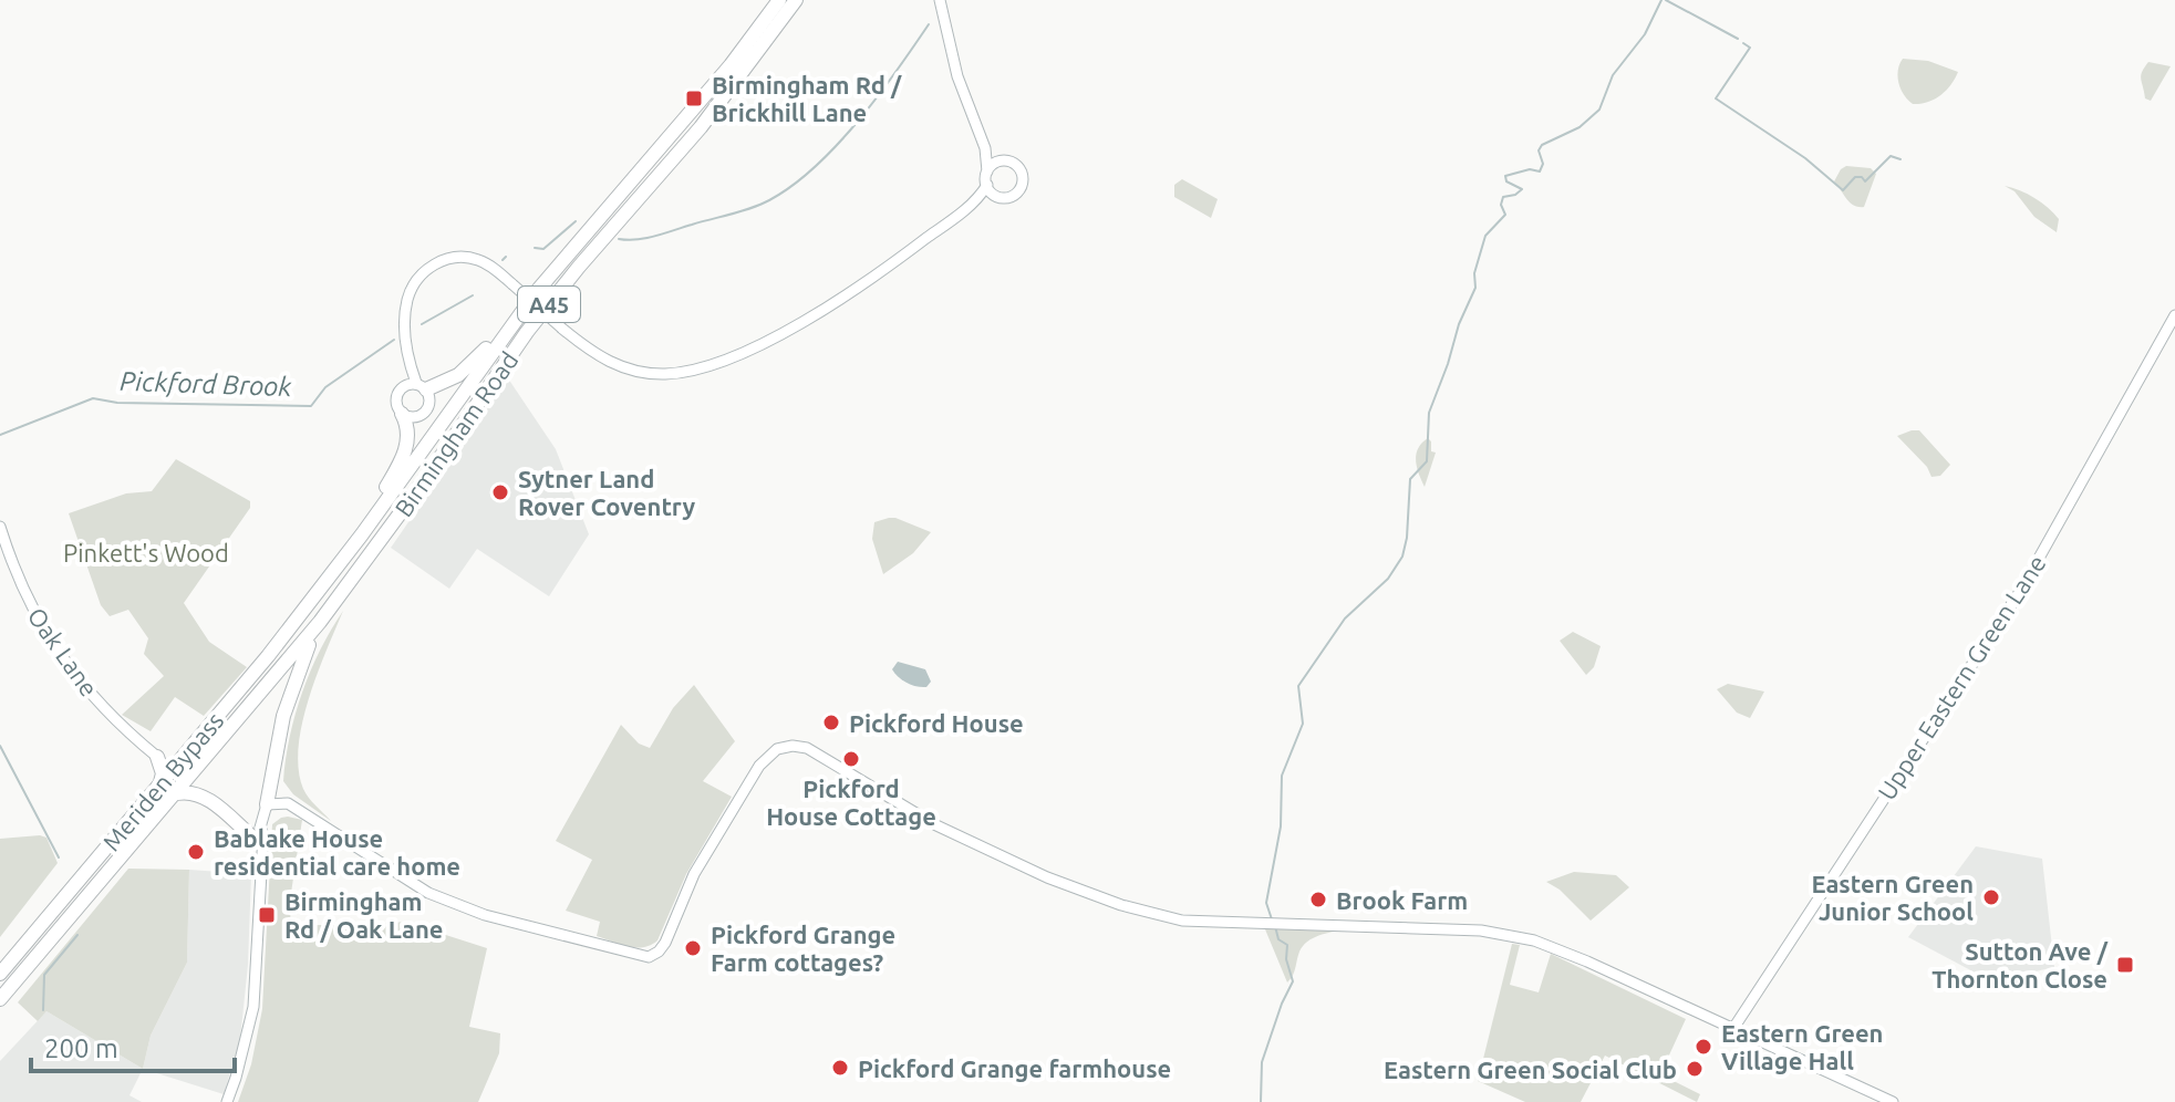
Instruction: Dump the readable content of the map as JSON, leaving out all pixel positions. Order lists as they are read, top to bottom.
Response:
{
  "streets": {
    "highway": ["A45", "Birmingham Road", "Meriden Bypass"],
    "street": ["Oak Lane", "Upper Eastern Green Lane"]
  },
  "crossings": [
    ["A45", "Birmingham Road"],
    ["A45", "Meriden Bypass"],
    ["Birmingham Road", "Meriden Bypass"]
  ],
  "water": ["Pickford Brook"],
  "parks": ["Pinkett's Wood"],
  "places": {
    "transit": ["Birmingham Rd / Brickhill Lane", "Birmingham Rd / Oak Lane", "Sutton Ave / Thornton Close"],
    "other": [
      "Sytner Land Rover Coventry",
      "Pickford House",
      "Pickford House Cottage",
      "Bablake House residential care home",
      "Eastern Green Junior School",
      "Brook Farm",
      "Pickford Grange Farm cottages?",
      "Eastern Green Village Hall",
      "Pickford Grange farmhouse",
      "Eastern Green Social Club"
    ]
  },
  "scale_bar": "200 m"
}
